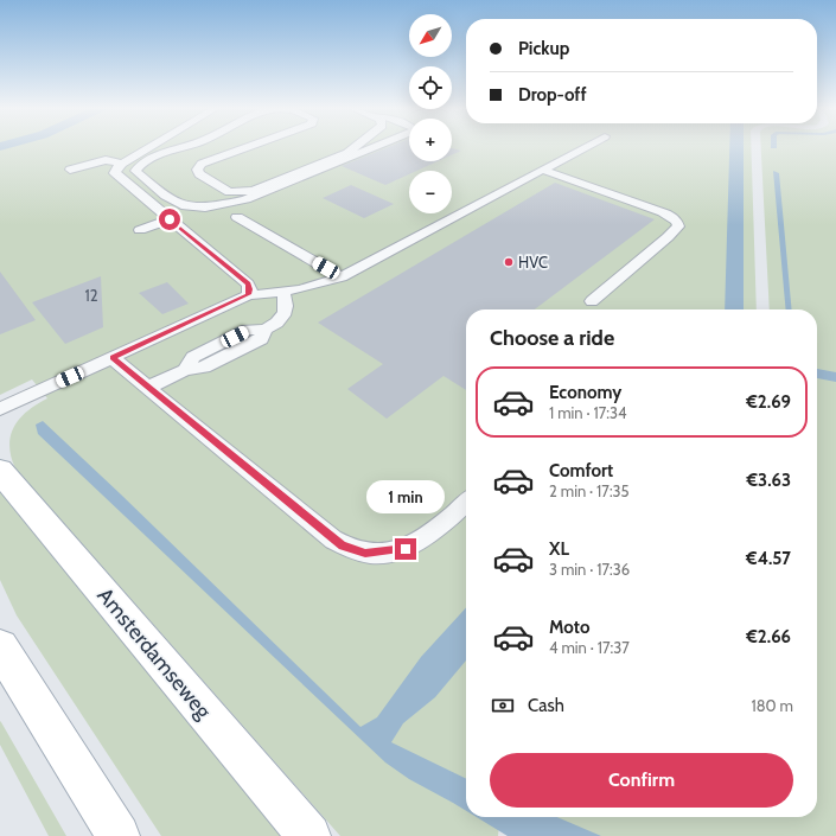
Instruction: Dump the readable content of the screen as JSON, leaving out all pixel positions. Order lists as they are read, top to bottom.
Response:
{
  "streets": {
    "main road": ["Amsterdamseweg"]
  },
  "places": ["HVC"],
  "house_numbers": ["12"],
  "north": "bottom left",
  "page": {
    "map_buttons": ["+", "−"],
    "banner": ["Pickup", "Drop-off"],
    "heading": "Choose a ride",
    "list": [
      {
        "name": "Economy",
        "note": "1 min · 17:34",
        "value": "€2.69"
      },
      {
        "name": "Comfort",
        "note": "2 min · 17:35",
        "value": "€3.63"
      },
      {
        "name": "XL",
        "note": "3 min · 17:36",
        "value": "€4.57"
      },
      {
        "name": "Moto",
        "note": "4 min · 17:37",
        "value": "€2.66"
      }
    ],
    "bubble": "1 min",
    "pay": ["Cash", "180 m"],
    "buttons": "Confirm"
  }
}
